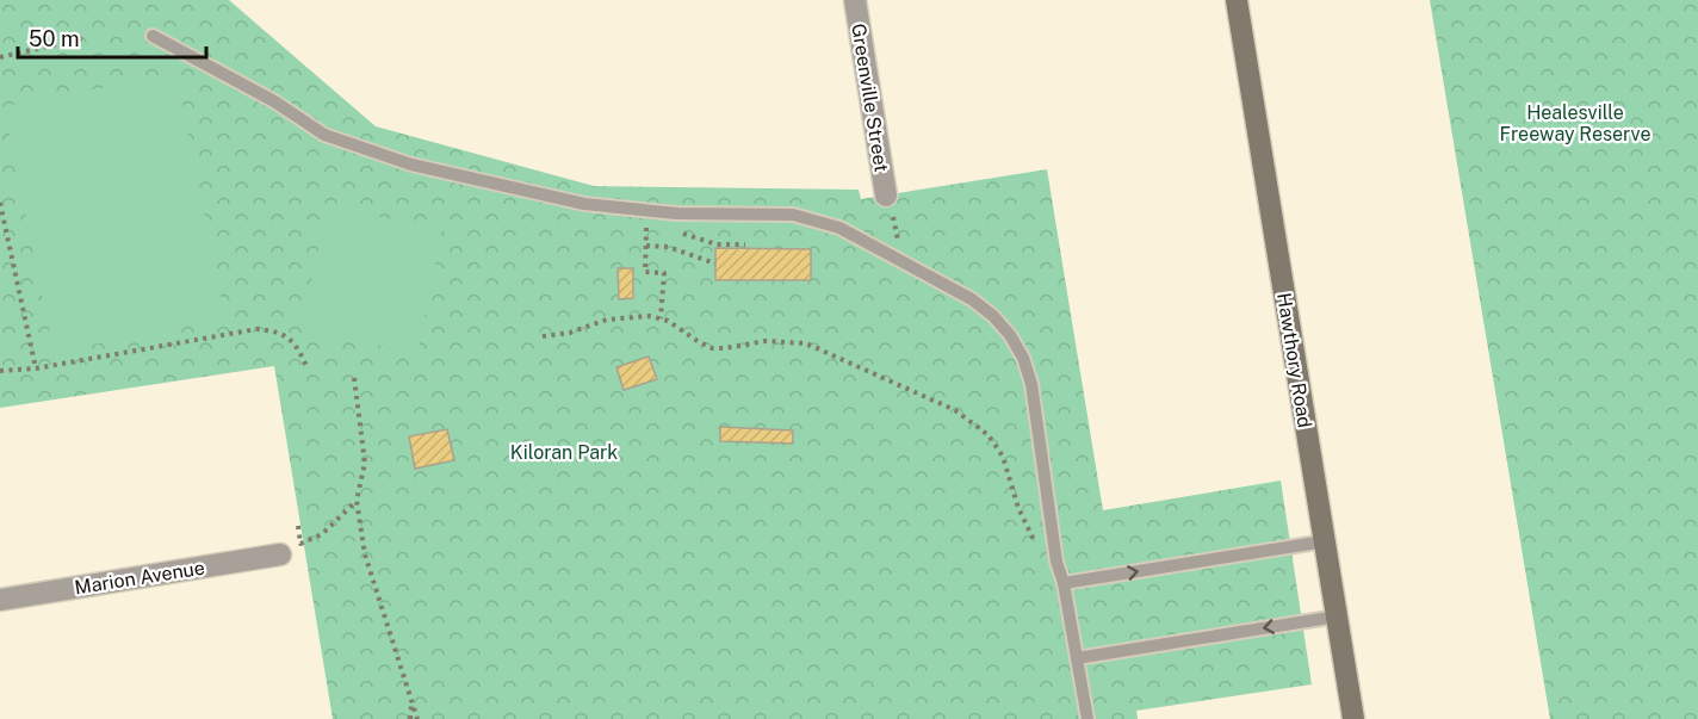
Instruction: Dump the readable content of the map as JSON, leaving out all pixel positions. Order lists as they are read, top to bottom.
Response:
{
  "streets": {
    "main road": ["Hawthory Road"],
    "street": ["Greenville Street", "Marion Avenue"]
  },
  "parks": ["Healesville Freeway Reserve", "Kiloran Park"],
  "scale_bar": "50 m"
}
